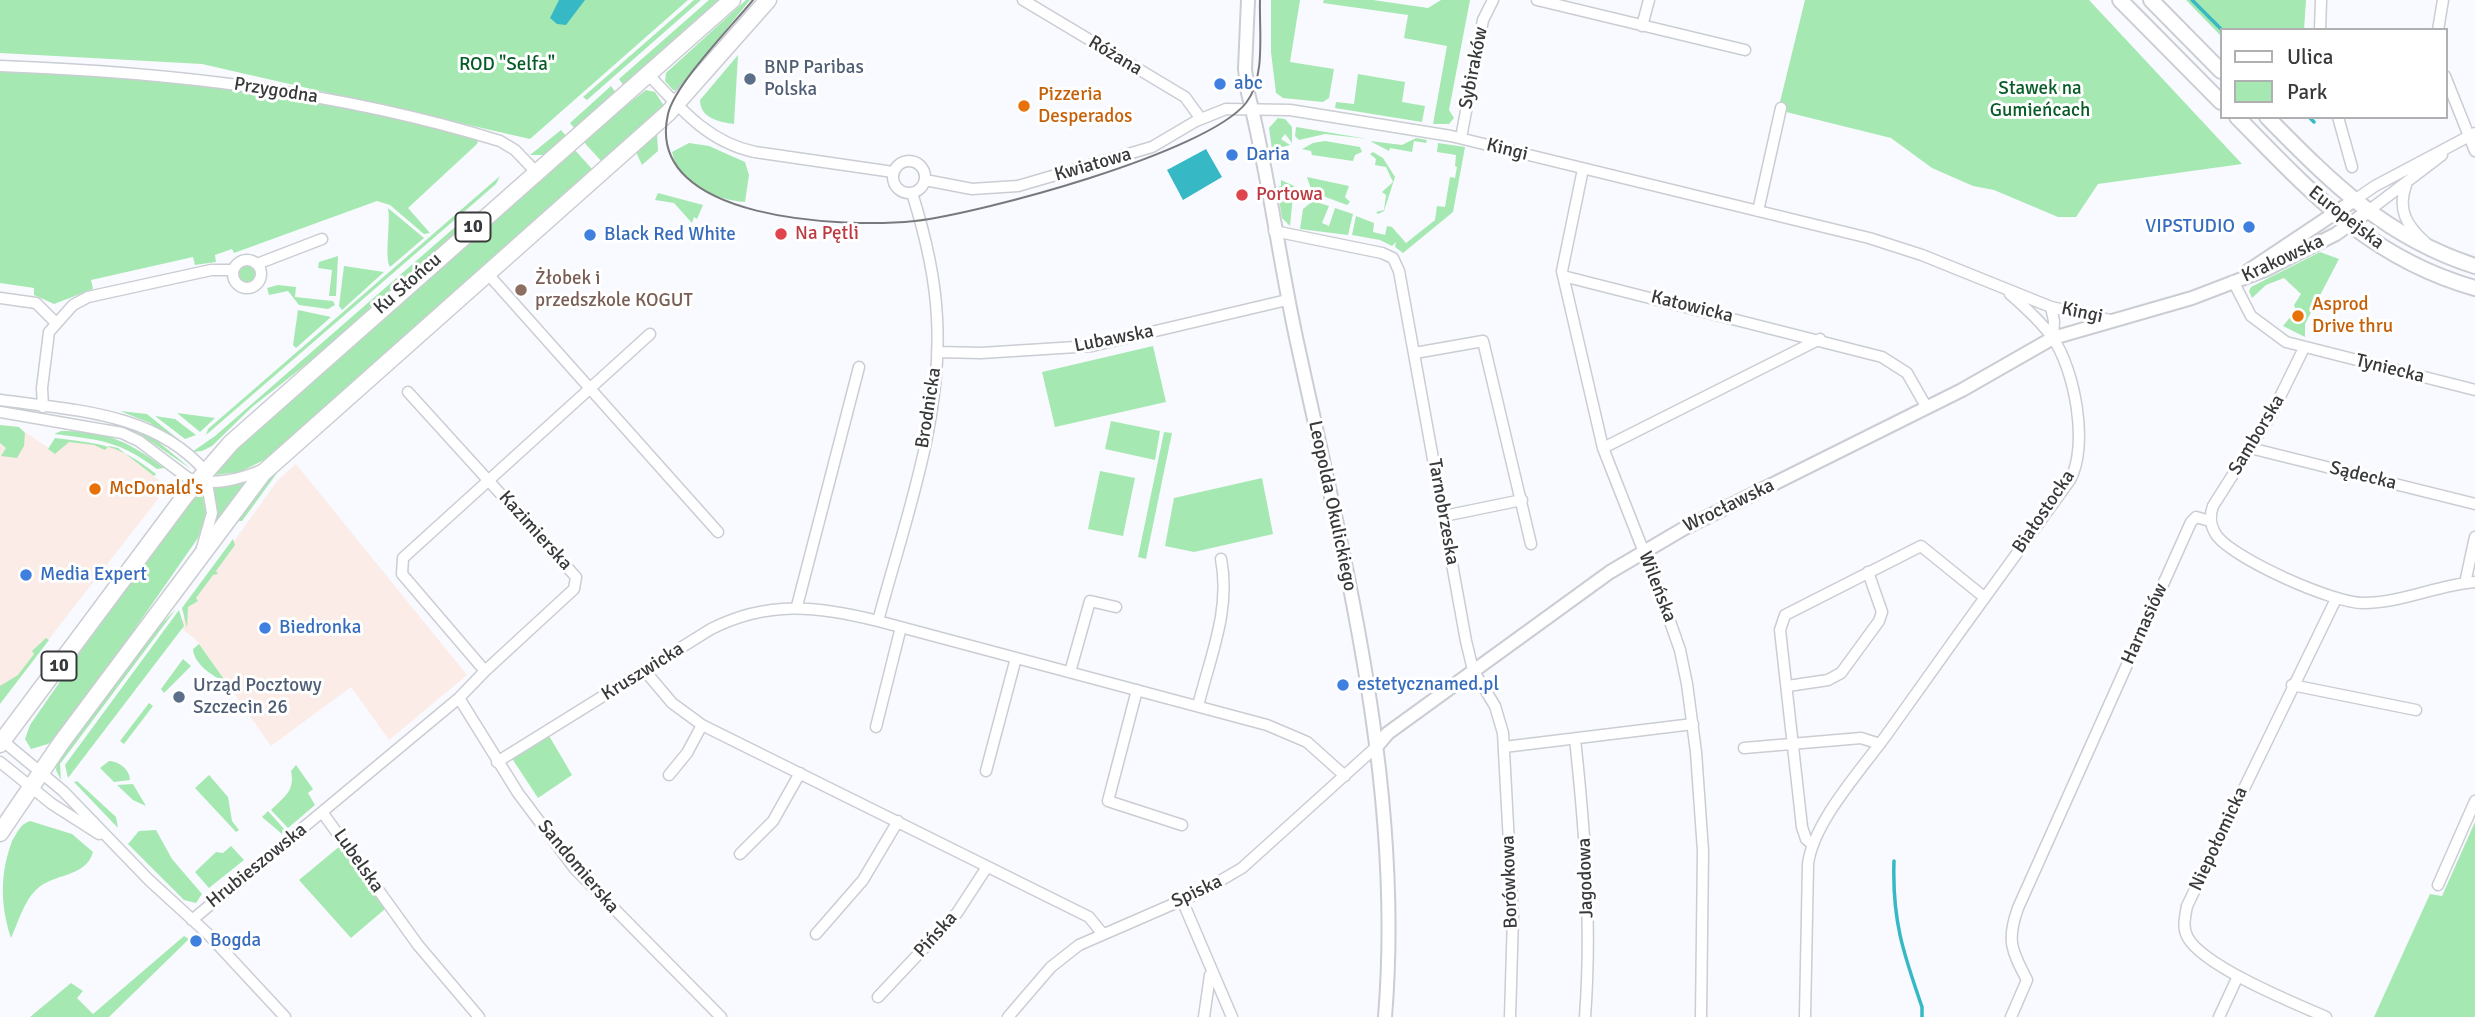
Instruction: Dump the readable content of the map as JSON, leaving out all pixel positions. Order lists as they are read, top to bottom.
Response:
{
  "streets": {
    "main road": ["Europejska", "10", "Ku Słońcu"],
    "street": [
      "Różana",
      "Sybiraków",
      "Przygodna",
      "Kingi",
      "Kwiatowa",
      "Krakowska",
      "Katowicka",
      "Lubawska",
      "Tyniecka",
      "Brodnicka",
      "Samborska",
      "Sądecka",
      "Leopolda Okulickiego",
      "Wrocławska",
      "Tarnobrzeska",
      "Białostocka",
      "Kazimierska",
      "Wileńska",
      "Harnasiów",
      "Kruszwicka",
      "Niepołomicka",
      "Lubelska",
      "Hrubieszowska",
      "Sandomierska",
      "Jagodowa",
      "Borówkowa",
      "Spiska",
      "Pińska"
    ]
  },
  "crossings": [
    ["Różana", "Kwiatowa"],
    ["Sybiraków", "Kingi"],
    ["Przygodna", "Ku Słońcu"],
    ["Kingi", "Kwiatowa"],
    ["Kingi", "Krakowska"],
    ["Kingi", "Leopolda Okulickiego"],
    ["Kingi", "Wrocławska"],
    ["Kingi", "Białostocka"],
    ["Kingi", "Wileńska"],
    ["Kwiatowa", "Brodnicka"],
    ["Kwiatowa", "Leopolda Okulickiego"],
    ["Europejska", "Krakowska"],
    ["10", "Ku Słońcu"],
    ["10", "Hrubieszowska"],
    ["Krakowska", "Tyniecka"],
    ["Krakowska", "Samborska"],
    ["Krakowska", "Wrocławska"],
    ["Ku Słońcu", "Hrubieszowska"],
    ["Katowicka", "Wrocławska"],
    ["Katowicka", "Wileńska"],
    ["Lubawska", "Brodnicka"],
    ["Lubawska", "Leopolda Okulickiego"],
    ["Tyniecka", "Samborska"],
    ["Brodnicka", "Kruszwicka"],
    ["Samborska", "Sądecka"],
    ["Samborska", "Harnasiów"],
    ["Leopolda Okulickiego", "Wrocławska"],
    ["Leopolda Okulickiego", "Tarnobrzeska"],
    ["Leopolda Okulickiego", "Spiska"],
    ["Wrocławska", "Tarnobrzeska"],
    ["Wrocławska", "Białostocka"],
    ["Wrocławska", "Wileńska"],
    ["Wrocławska", "Borówkowa"],
    ["Wrocławska", "Spiska"],
    ["Tarnobrzeska", "Borówkowa"],
    ["Kazimierska", "Lubelska"],
    ["Kazimierska", "Sandomierska"],
    ["Kruszwicka", "Sandomierska"],
    ["Kruszwicka", "Spiska"],
    ["Lubelska", "Hrubieszowska"],
    ["Lubelska", "Sandomierska"]
  ],
  "parks": ["ROD \"Selfa\"", "Stawek na Gumieńcach"],
  "places": [
    "BNP Paribas Polska",
    "abc",
    "Pizzeria Desperados",
    "Daria",
    "Portowa",
    "VIPSTUDIO",
    "Na Pętli",
    "Black Red White",
    "Żłobek i przedszkole KOGUT",
    "Asprod Drive thru",
    "McDonald's",
    "Media Expert",
    "Biedronka",
    "estetycznamed.pl",
    "Urząd Pocztowy Szczecin 26",
    "Bogda"
  ],
  "legend": ["Ulica", "Park"]
}
